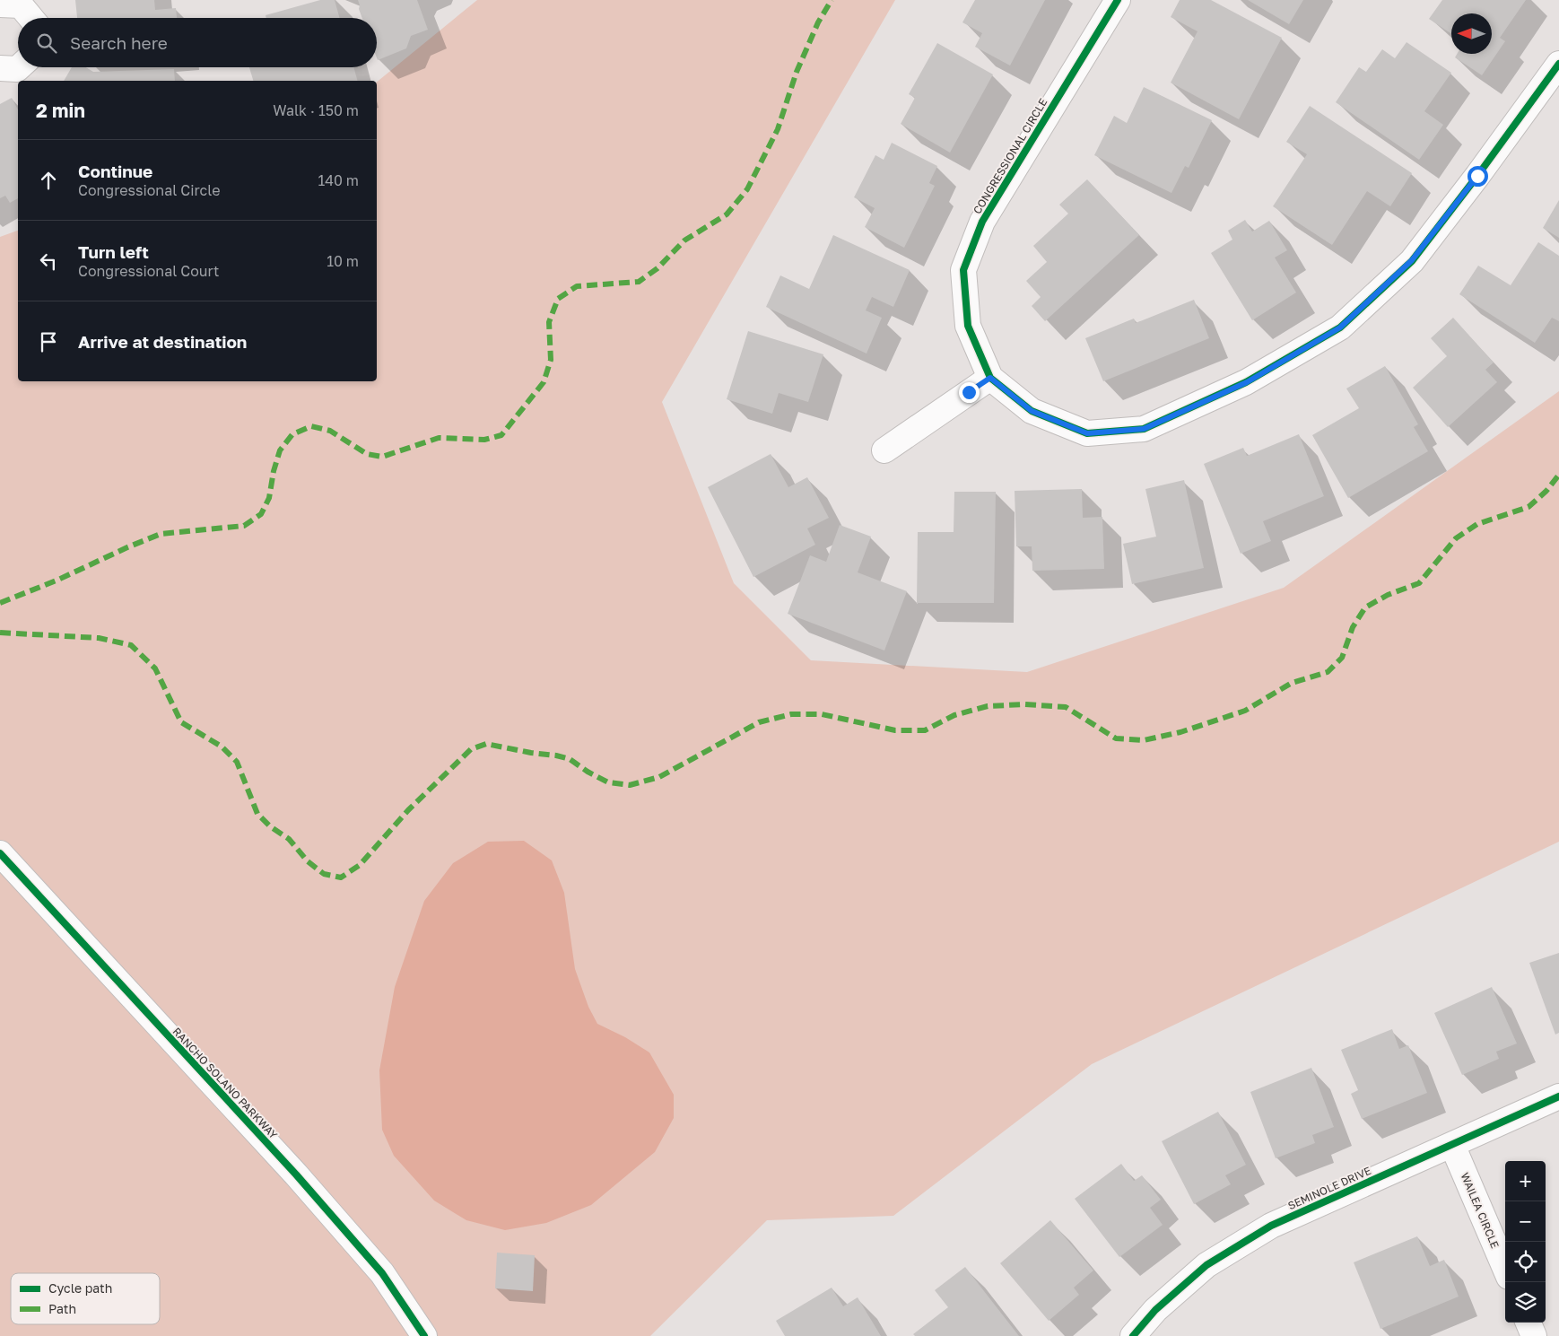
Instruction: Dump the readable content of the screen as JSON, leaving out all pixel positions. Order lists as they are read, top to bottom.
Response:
{
  "streets": {
    "street": [
      "CONGRESSIONAL CIRCLE",
      "RANCHO SOLANO PARKWAY",
      "SEMINOLE DRIVE",
      "WAILEA CIRCLE"
    ]
  },
  "crossings": [
    ["SEMINOLE DRIVE", "WAILEA CIRCLE"]
  ],
  "legend": ["Cycle path", "Path"],
  "north": "left",
  "page": {
    "search": "Search here",
    "heading": ["2 min", "Walk · 150 m"],
    "list": [
      ["Continue", "Congressional Circle", "140 m"],
      ["Turn left", "Congressional Court", "10 m"],
      "Arrive at destination"
    ],
    "map_buttons": ["+", "−"]
  }
}
